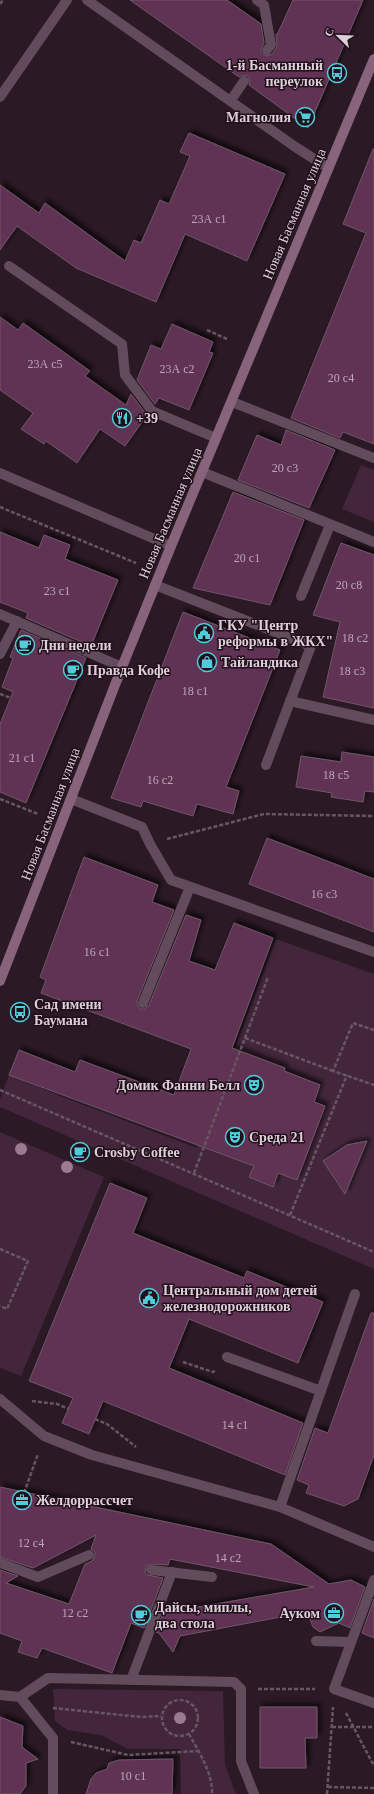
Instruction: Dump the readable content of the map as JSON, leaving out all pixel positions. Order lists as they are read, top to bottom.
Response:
{
  "streets": {
    "main road": ["Новая Басманная улица"]
  },
  "places": {
    "bus stop": ["1-й Басманный переулок", "Сад имени Баумана"],
    "supermarket": ["Магнолия"],
    "restaurant": ["+39"],
    "public building": ["ГКУ \"Центр реформы в ЖКХ\"", "Центральный дом детей железнодорожников"],
    "cafe": [
      "Дни недели",
      "Правда Кофе",
      "Crosby Coffee",
      "Дайсы, миплы, два стола"
    ],
    "shop": ["Тайландика"],
    "theatre": ["Домик Фанни Белл", "Среда 21"],
    "office": ["Желдоррассчет", "Ауком"]
  },
  "house_numbers": [
    "23А с1",
    "23А с5",
    "23А с2",
    "20 с4",
    "20 с3",
    "20 с1",
    "20 с8",
    "23 с1",
    "18 с2",
    "18 с3",
    "18 с1",
    "21 с1",
    "18 с5",
    "16 с2",
    "16 с3",
    "16 с1",
    "14 с1",
    "12 с4",
    "14 с2",
    "12 с2",
    "10 с1"
  ],
  "north": "top left"
}
